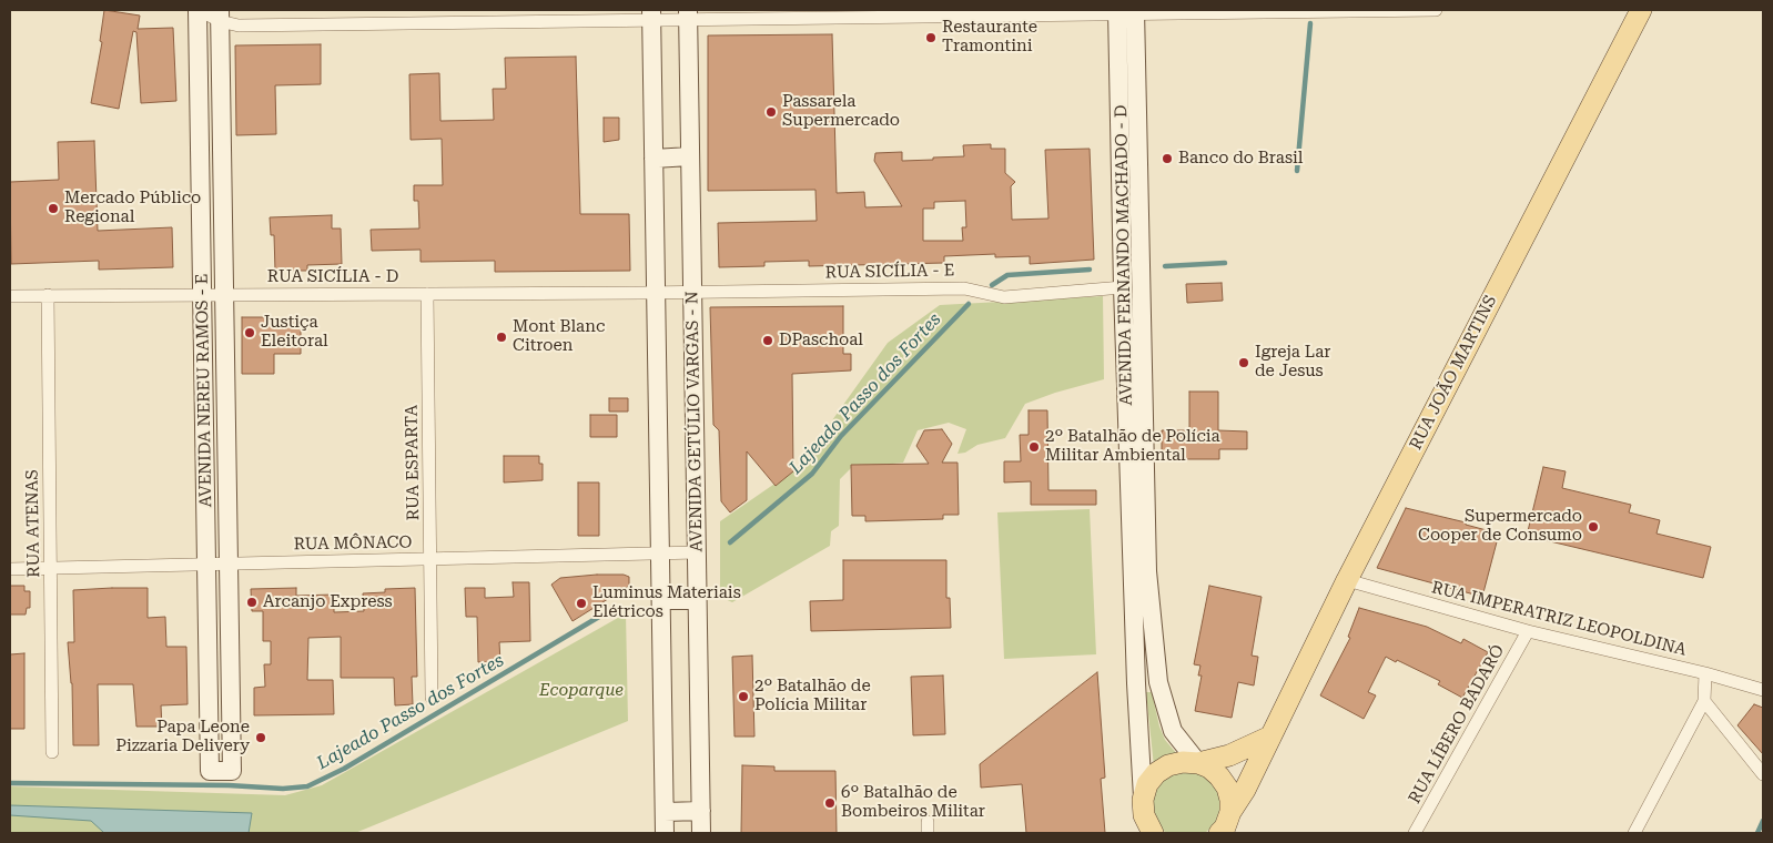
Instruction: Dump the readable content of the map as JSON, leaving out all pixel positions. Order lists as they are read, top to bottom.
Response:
{
  "streets": {
    "main road": ["RUA JOÃO MARTINS"],
    "street": [
      "AVENIDA FERNANDO MACHADO - D",
      "RUA SICÍLIA - E",
      "RUA SICÍLIA - D",
      "AVENIDA NEREU RAMOS - E",
      "AVENIDA GETÚLIO VARGAS - N",
      "RUA ESPARTA",
      "RUA ATENAS",
      "RUA MÔNACO",
      "RUA IMPERATRIZ LEOPOLDINA",
      "RUA LÍBERO BADARÓ"
    ]
  },
  "crossings": [
    ["AVENIDA FERNANDO MACHADO - D", "RUA SICÍLIA - E"],
    ["RUA SICÍLIA - E", "RUA SICÍLIA - D"],
    ["RUA SICÍLIA - E", "AVENIDA GETÚLIO VARGAS - N"],
    ["RUA SICÍLIA - D", "AVENIDA NEREU RAMOS - E"],
    ["RUA SICÍLIA - D", "RUA ESPARTA"],
    ["RUA SICÍLIA - D", "RUA ATENAS"],
    ["RUA JOÃO MARTINS", "RUA IMPERATRIZ LEOPOLDINA"],
    ["AVENIDA NEREU RAMOS - E", "RUA MÔNACO"],
    ["AVENIDA GETÚLIO VARGAS - N", "RUA MÔNACO"],
    ["RUA ESPARTA", "RUA MÔNACO"],
    ["RUA ATENAS", "RUA MÔNACO"],
    ["RUA IMPERATRIZ LEOPOLDINA", "RUA LÍBERO BADARÓ"]
  ],
  "water": ["Lajeado Passo dos Fortes"],
  "parks": ["Ecoparque"],
  "places": [
    "Restaurante Tramontini",
    "Passarela Supermercado",
    "Banco do Brasil",
    "Mercado Público Regional",
    "Justiça Eleitoral",
    "Mont Blanc Citroen",
    "DPaschoal",
    "Igreja Lar de Jesus",
    "2º Batalhão de Polícia Militar Ambiental",
    "Supermercado Cooper de Consumo",
    "Arcanjo Express",
    "Luminus Materiais Elétricos",
    "2º Batalhão de Polícia Militar",
    "Papa Leone Pizzaria Delivery",
    "6º Batalhão de Bombeiros Militar"
  ]
}
